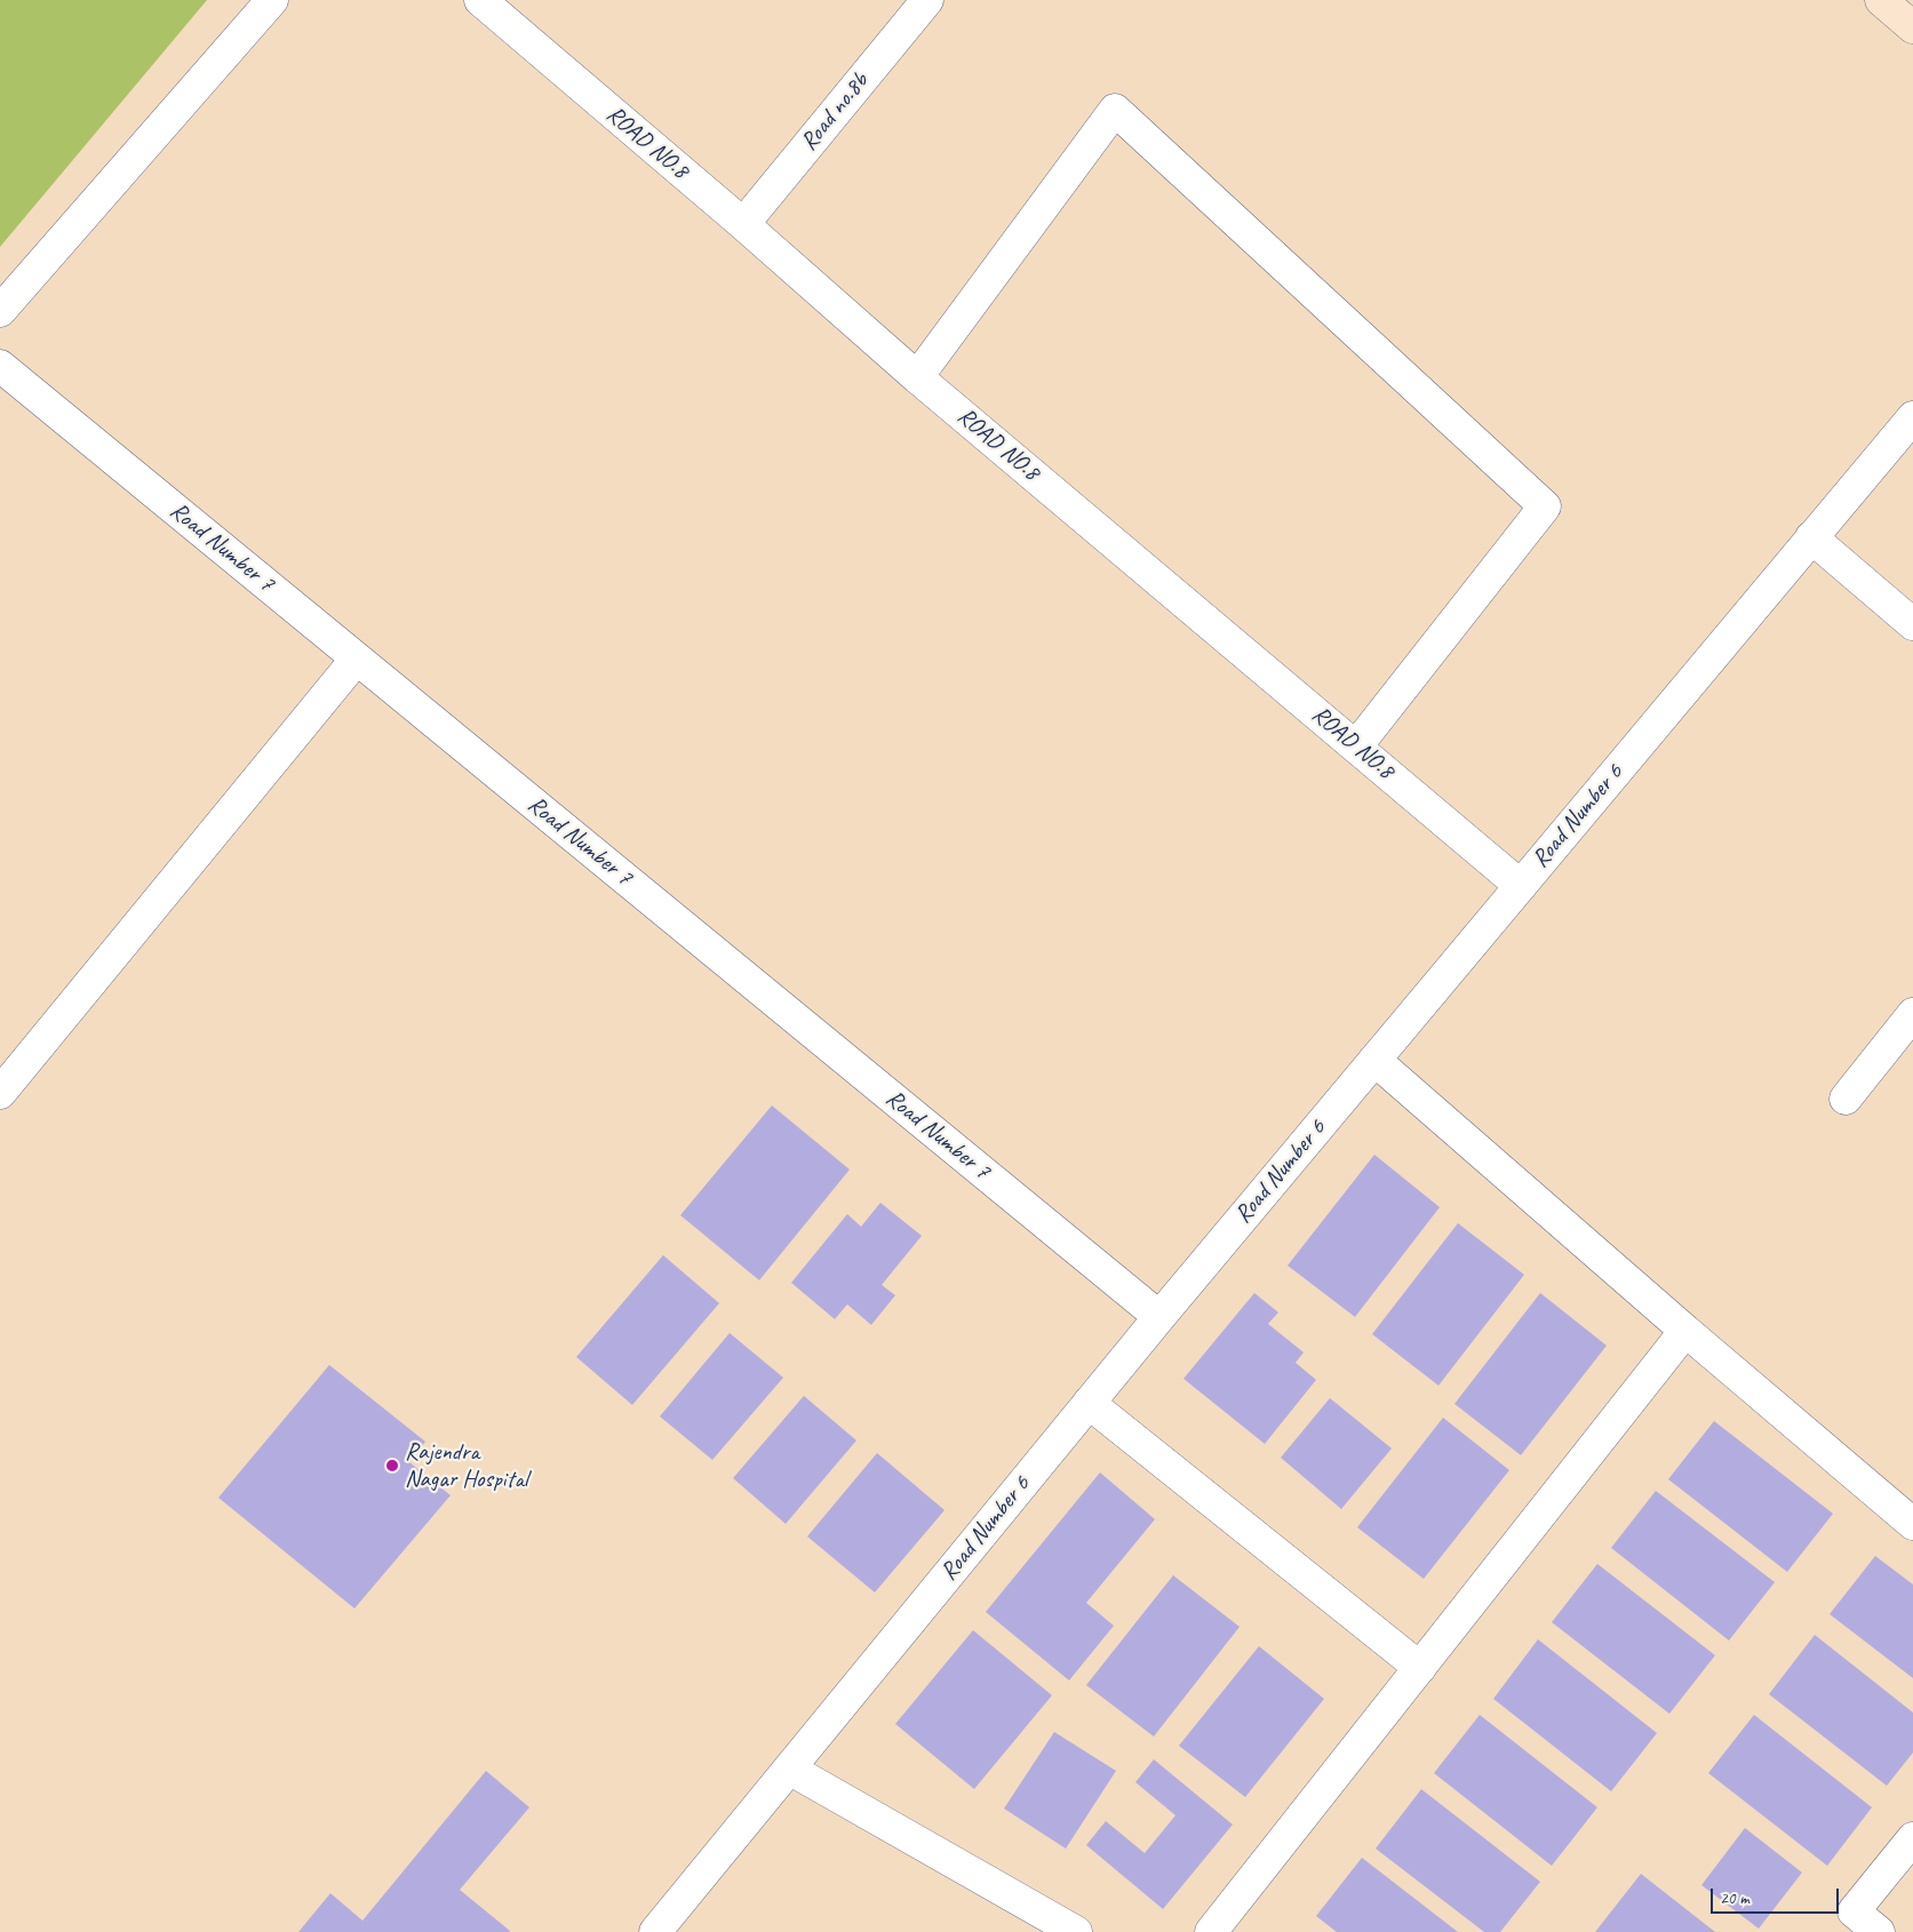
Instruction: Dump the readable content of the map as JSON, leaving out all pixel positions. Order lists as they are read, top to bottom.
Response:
{
  "streets": {
    "street": [
      "Road no.8b",
      "ROAD NO.8",
      "Road Number 7",
      "Road Number 6"
    ]
  },
  "crossings": [
    ["Road no.8b", "ROAD NO.8"],
    ["ROAD NO.8", "Road Number 6"],
    ["Road Number 7", "Road Number 6"]
  ],
  "places": ["Rajendra Nagar Hospital"],
  "scale_bar": "20 m"
}
